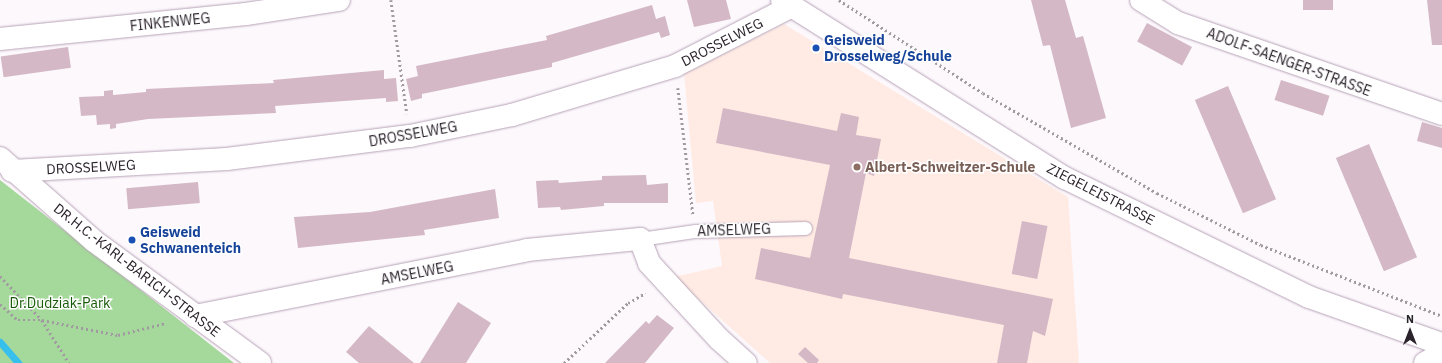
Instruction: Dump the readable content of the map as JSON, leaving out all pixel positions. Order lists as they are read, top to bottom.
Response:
{
  "streets": {
    "street": [
      "FINKENWEG",
      "DROSSELWEG",
      "ADOLF-SAENGER-STRASSE",
      "ZIEGELEISTRASSE",
      "AMSELWEG",
      "DR.H.C.-KARL-BARICH-STRASSE"
    ]
  },
  "crossings": [
    ["DROSSELWEG", "ZIEGELEISTRASSE"],
    ["DROSSELWEG", "DR.H.C.-KARL-BARICH-STRASSE"],
    ["AMSELWEG", "DR.H.C.-KARL-BARICH-STRASSE"]
  ],
  "parks": ["Dr.Dudziak-Park"],
  "places": ["Geisweid Drosselweg/Schule", "Albert-Schweitzer-Schule", "Geisweid Schwanenteich"],
  "north": "top"
}
